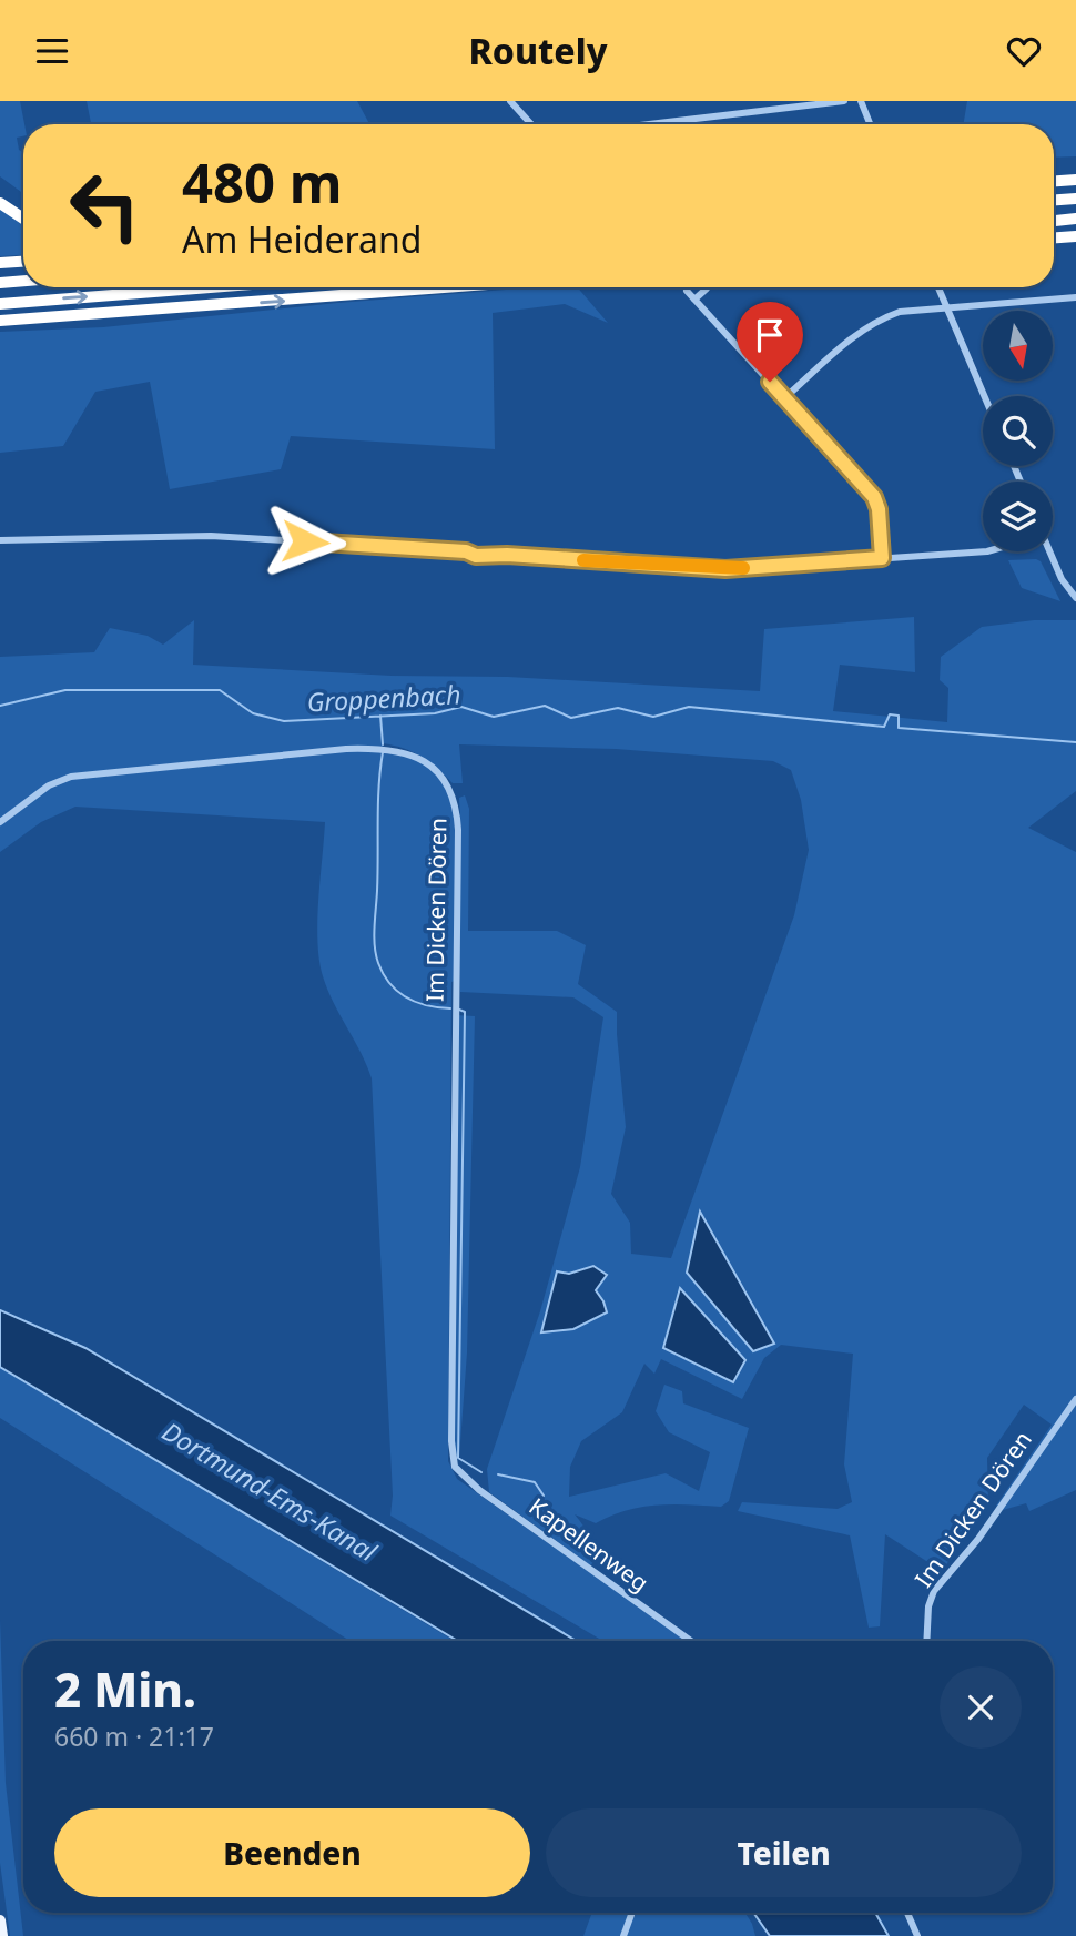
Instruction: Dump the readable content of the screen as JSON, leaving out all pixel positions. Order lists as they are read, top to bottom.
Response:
{
  "streets": {
    "street": ["Im Dicken Dören", "Kapellenweg"]
  },
  "crossings": [
    ["Im Dicken Dören", "Kapellenweg"]
  ],
  "water": ["Groppenbach", "Dortmund-Ems-Kanal"],
  "north": "bottom",
  "page": {
    "header": "Routely",
    "turn": ["480 m", "Am Heiderand"],
    "heading": ["2 Min.", "660 m · 21:17"],
    "buttons": ["Beenden", "Teilen"]
  }
}
